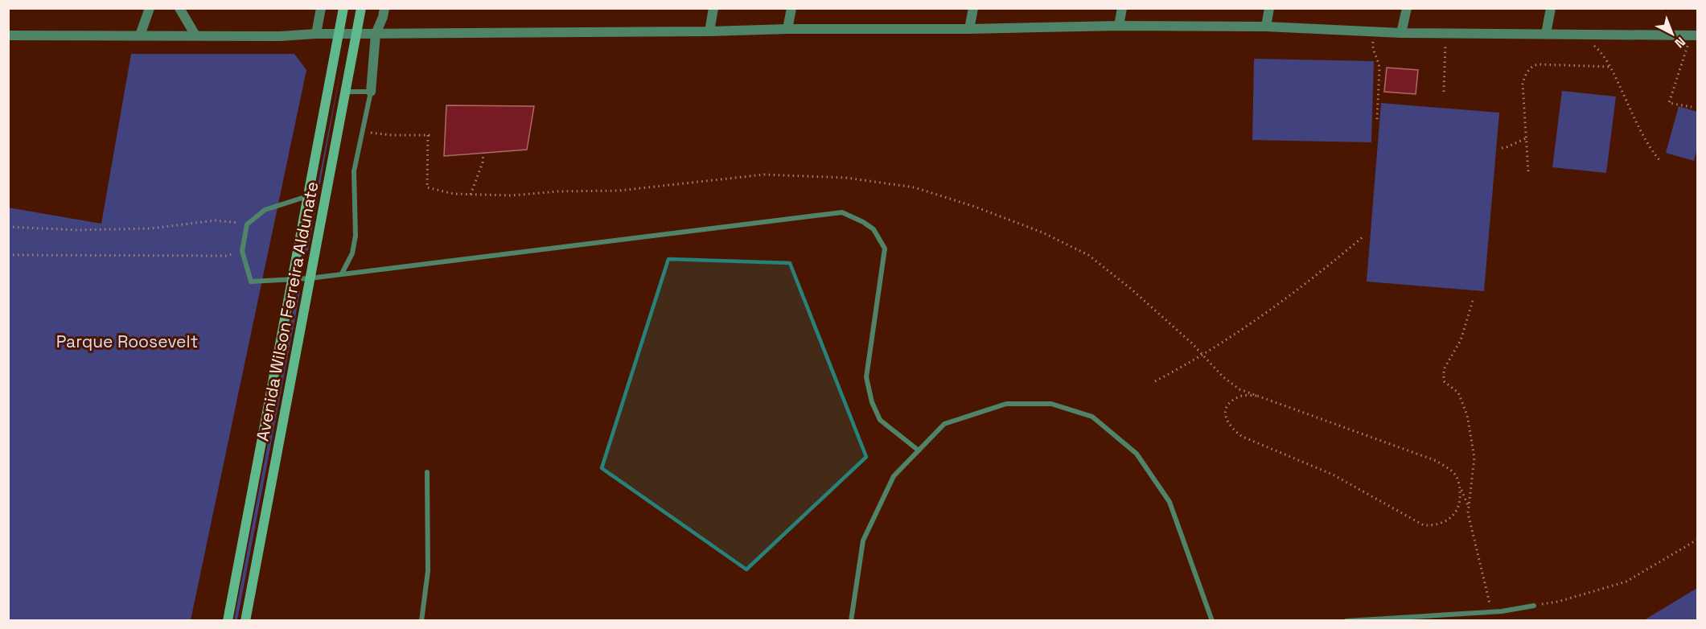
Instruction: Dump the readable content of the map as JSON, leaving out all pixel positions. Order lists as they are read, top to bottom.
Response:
{
  "streets": {
    "main road": ["Avenida Wilson Ferreira Aldunate"]
  },
  "parks": ["Parque Roosevelt"],
  "north": "bottom right"
}
